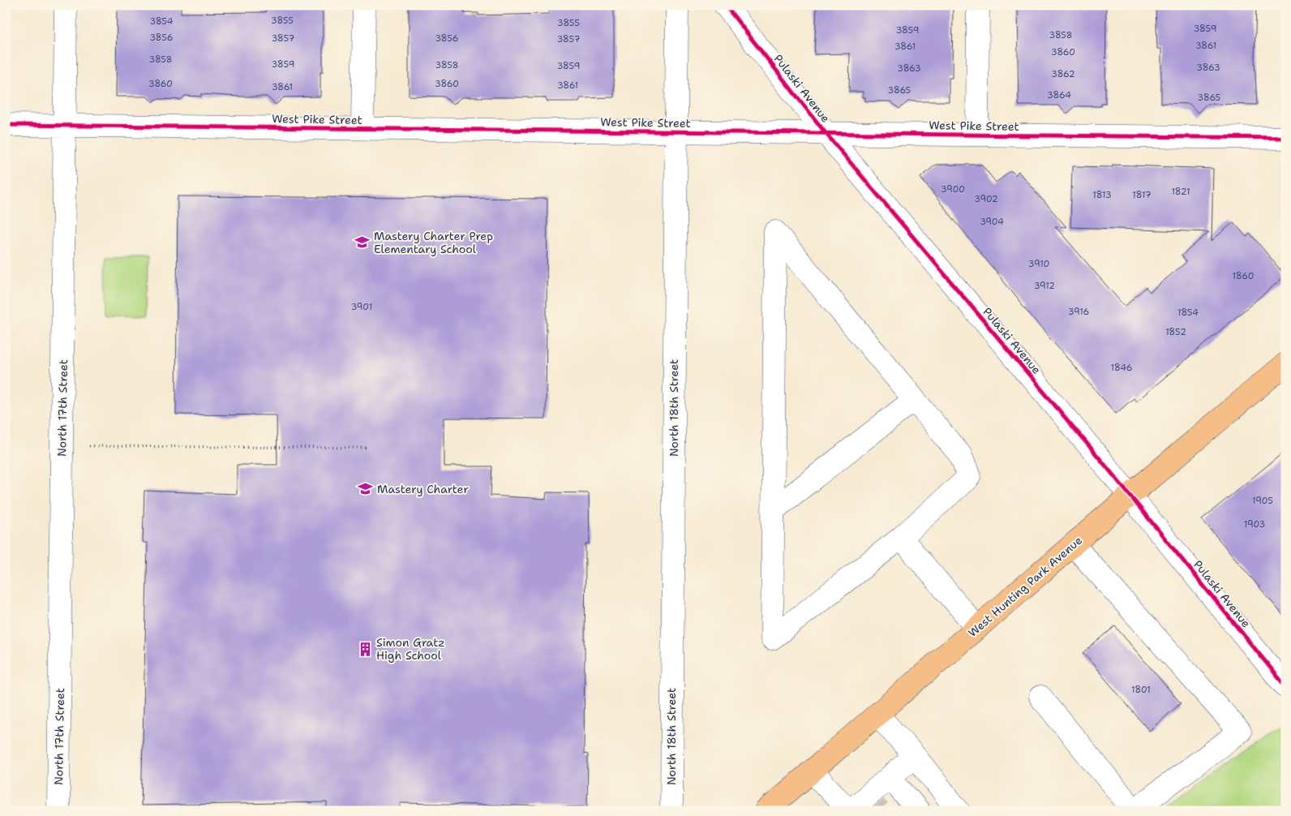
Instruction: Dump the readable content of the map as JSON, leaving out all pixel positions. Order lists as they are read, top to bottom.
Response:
{
  "streets": {
    "main road": ["West Hunting Park Avenue"],
    "street": [
      "Pulaski Avenue",
      "West Pike Street",
      "North 17th Street",
      "North 18th Street"
    ]
  },
  "crossings": [
    ["Pulaski Avenue", "West Pike Street"],
    ["Pulaski Avenue", "West Hunting Park Avenue"],
    ["West Pike Street", "North 17th Street"],
    ["West Pike Street", "North 18th Street"]
  ],
  "places": {
    "school or university": ["Mastery Charter Prep Elementary School", "Mastery Charter"],
    "building": ["Simon Gratz High School"]
  },
  "house_numbers": [
    "3855",
    "3854",
    "3855",
    "3859",
    "3859",
    "3858",
    "3856",
    "3857",
    "3856",
    "3857",
    "3861",
    "3861",
    "3860",
    "3858",
    "3859",
    "3858",
    "3859",
    "3863",
    "3863",
    "3862",
    "3860",
    "3860",
    "3861",
    "3861",
    "3865",
    "3864",
    "3865",
    "3900",
    "1821",
    "1813",
    "1817",
    "3902",
    "3904",
    "3910",
    "1860",
    "3912",
    "3901",
    "3916",
    "1854",
    "1852",
    "1846",
    "1905",
    "1903",
    "1801"
  ]
}
